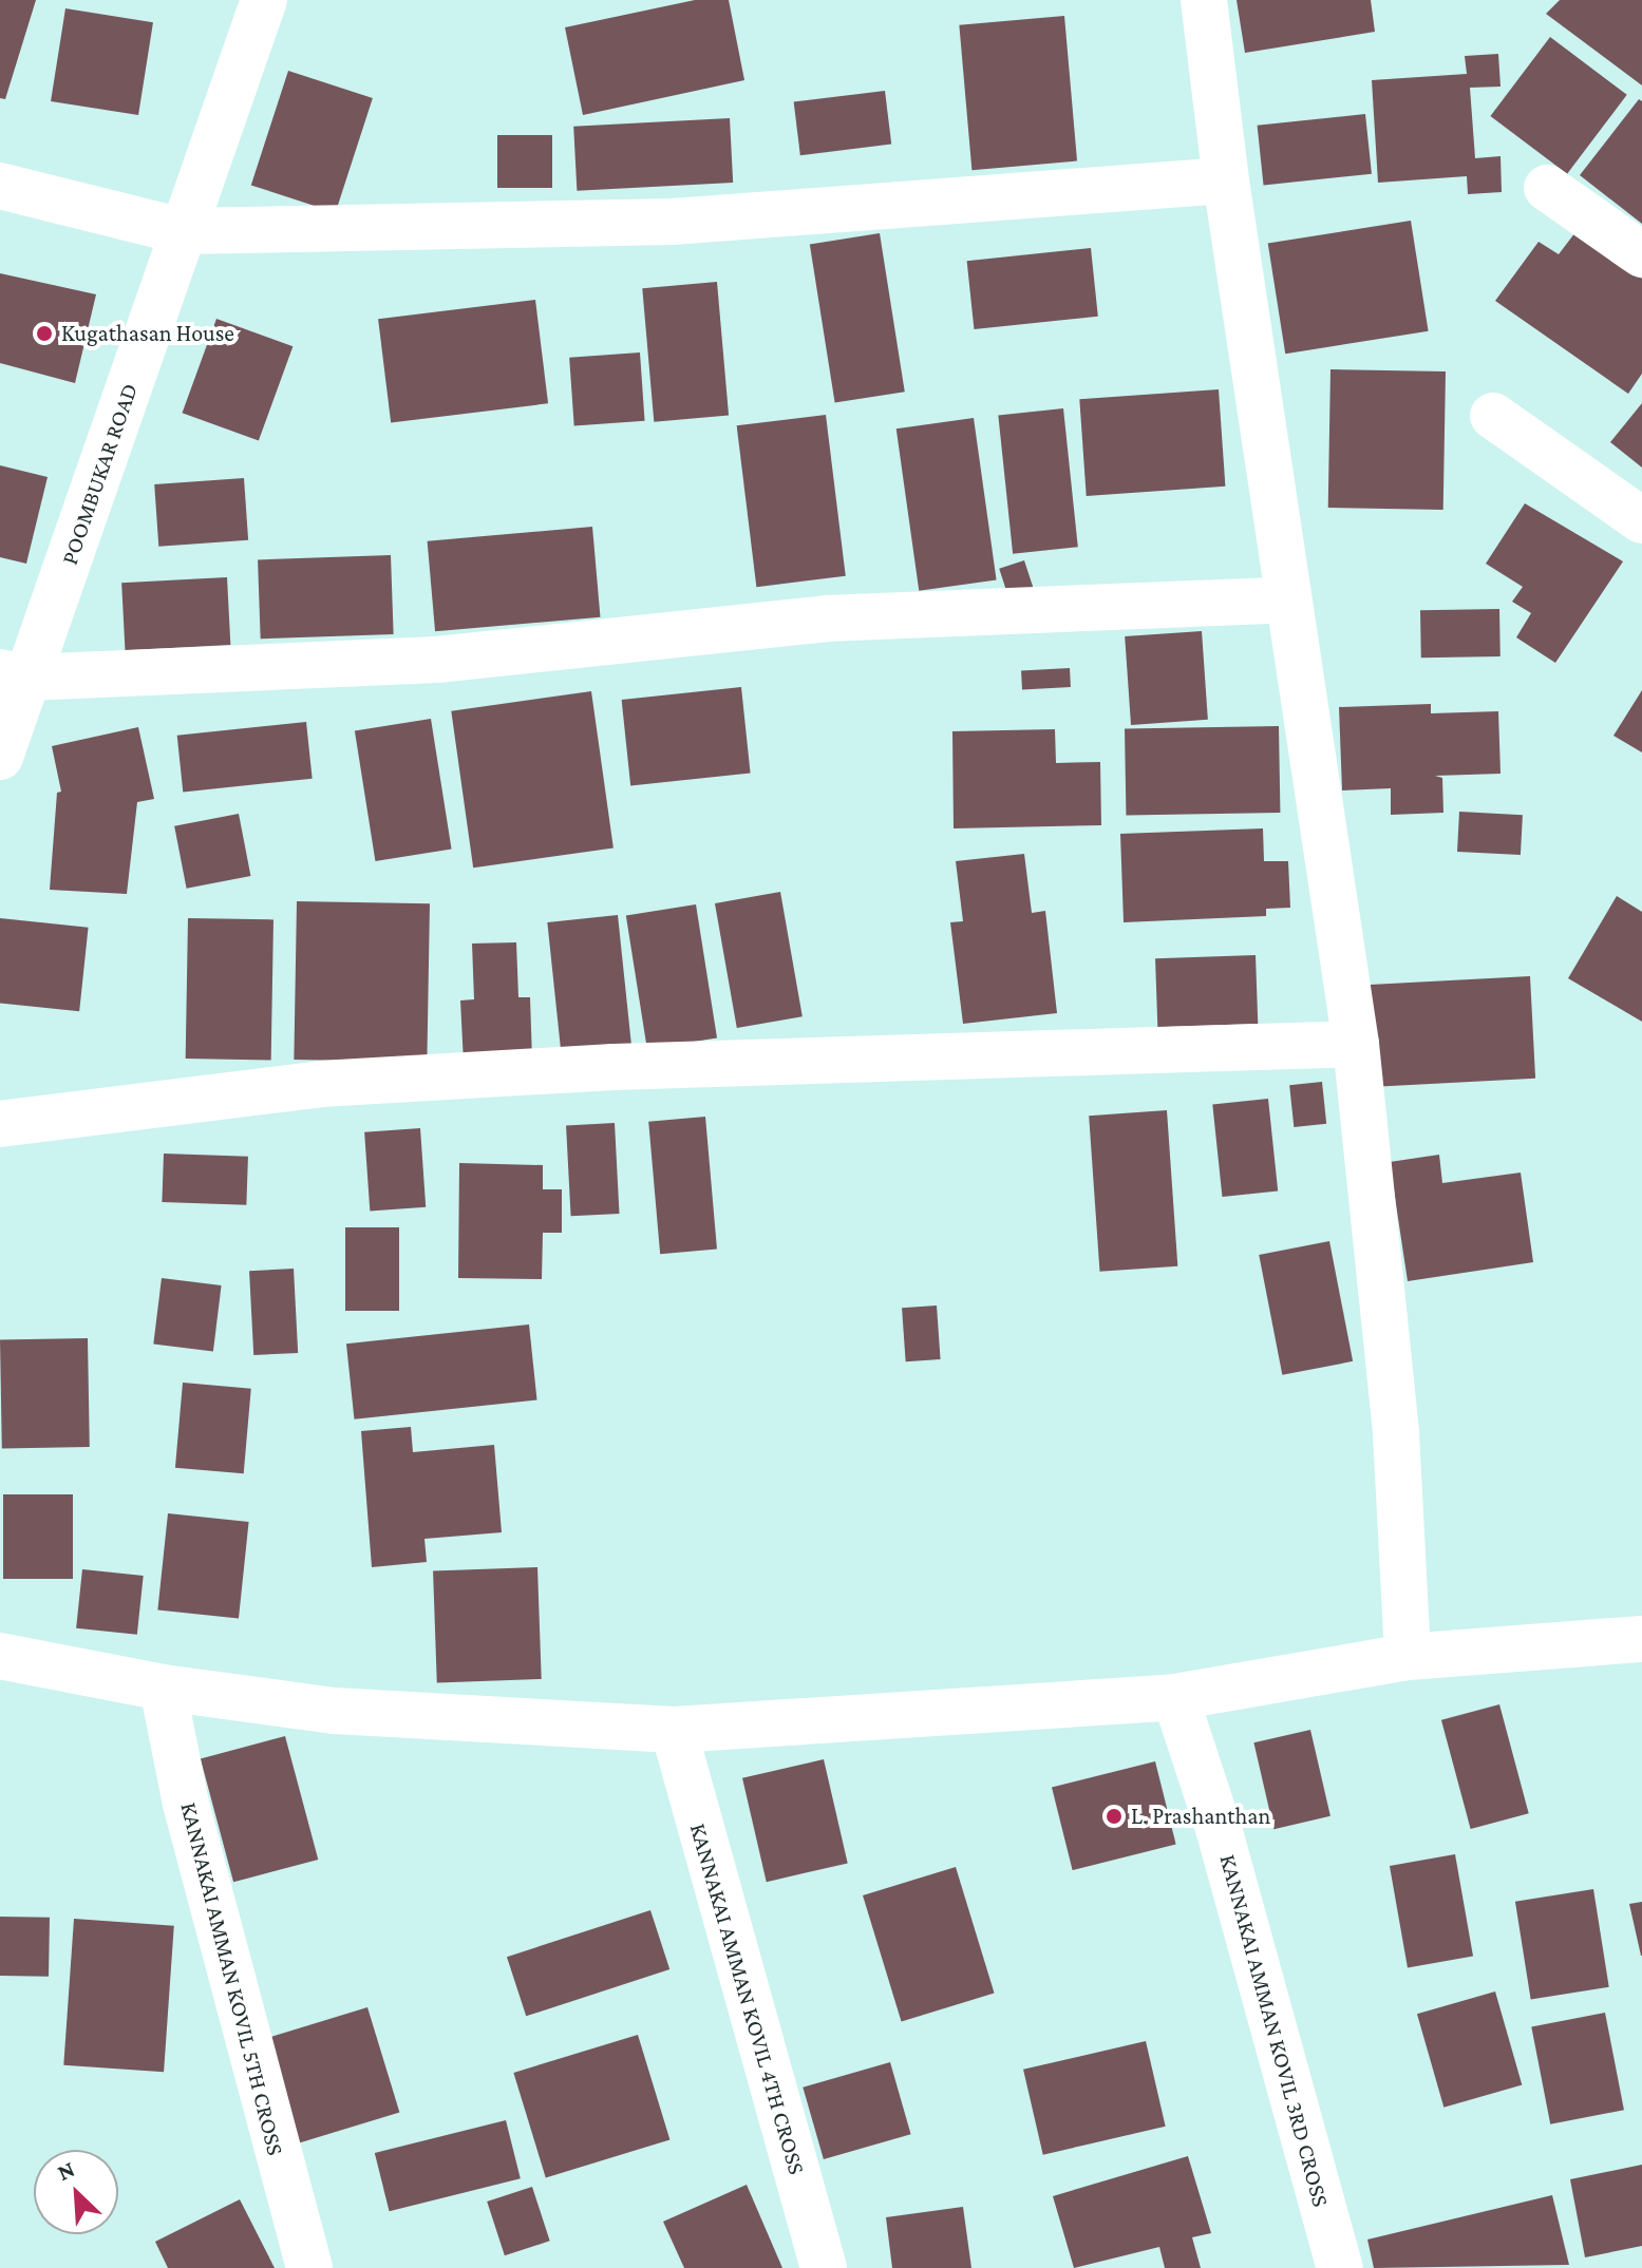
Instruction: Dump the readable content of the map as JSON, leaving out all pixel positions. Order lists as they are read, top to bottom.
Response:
{
  "streets": {
    "street": [
      "POOMBUKAR ROAD",
      "KANNAKAI AMMAN KOVIL 5TH CROSS",
      "KANNAKAI AMMAN KOVIL 4TH CROSS",
      "KANNAKAI AMMAN KOVIL 3RD CROSS"
    ]
  },
  "places": ["Kugathasan House", "L. Prashanthan"],
  "north": "top left"
}
